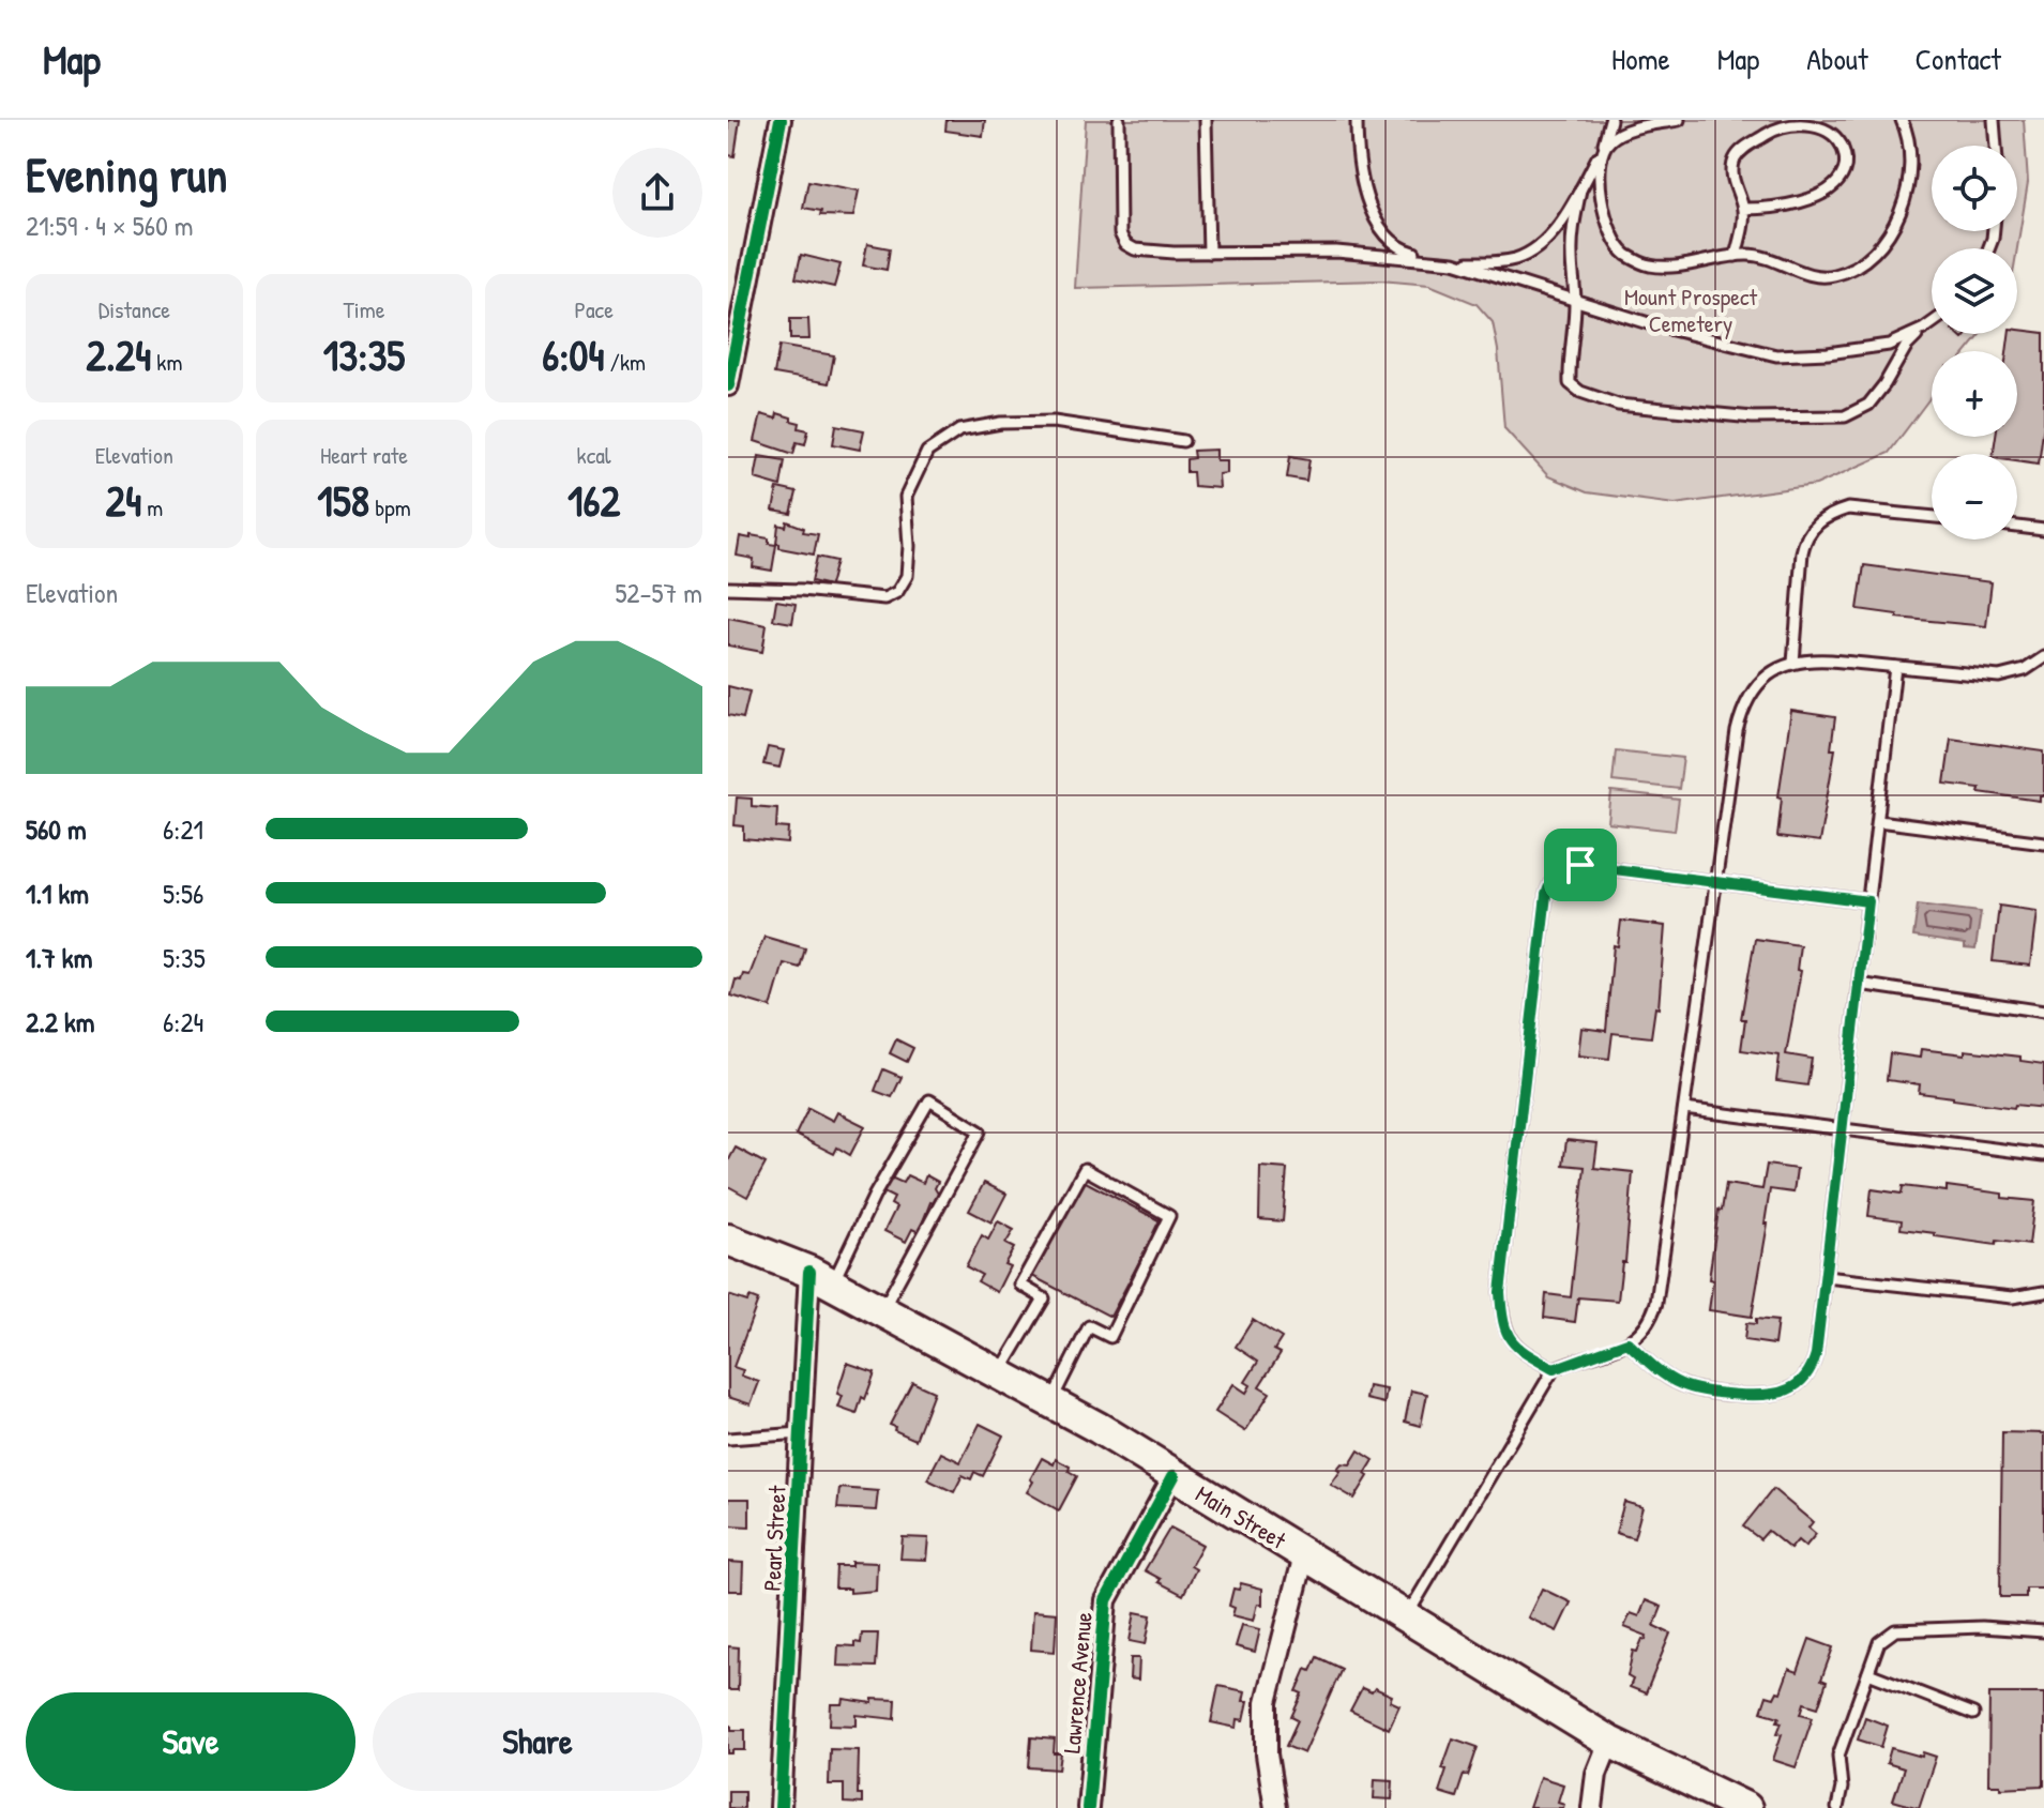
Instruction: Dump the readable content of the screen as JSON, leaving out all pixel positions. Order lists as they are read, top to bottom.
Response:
{
  "streets": {
    "main road": ["Main Street"],
    "street": ["Pearl Street", "Lawrence Avenue"]
  },
  "crossings": [
    ["Main Street", "Pearl Street"],
    ["Main Street", "Lawrence Avenue"]
  ],
  "parks": ["Mount Prospect Cemetery"],
  "page": {
    "header": "Map",
    "nav": [
      "Home",
      "Map",
      "About",
      "Contact"
    ],
    "heading": ["Evening run", "21:59 · 4 × 560 m"],
    "map_buttons": ["+", "−"],
    "stats": [
      ["Distance", "2.24 km"],
      ["Time", "13:35"],
      ["Pace", "6:04 /km"],
      ["Elevation", "24 m"],
      ["Heart rate", "158 bpm"],
      ["kcal", "162"]
    ],
    "chart": ["Elevation", "52–57 m"],
    "list": [
      {
        "name": "560 m",
        "note": "6:21"
      },
      {
        "name": "1.1 km",
        "note": "5:56"
      },
      {
        "name": "1.7 km",
        "note": "5:35"
      },
      {
        "name": "2.2 km",
        "note": "6:24"
      }
    ],
    "buttons": ["Save", "Share"]
  }
}
